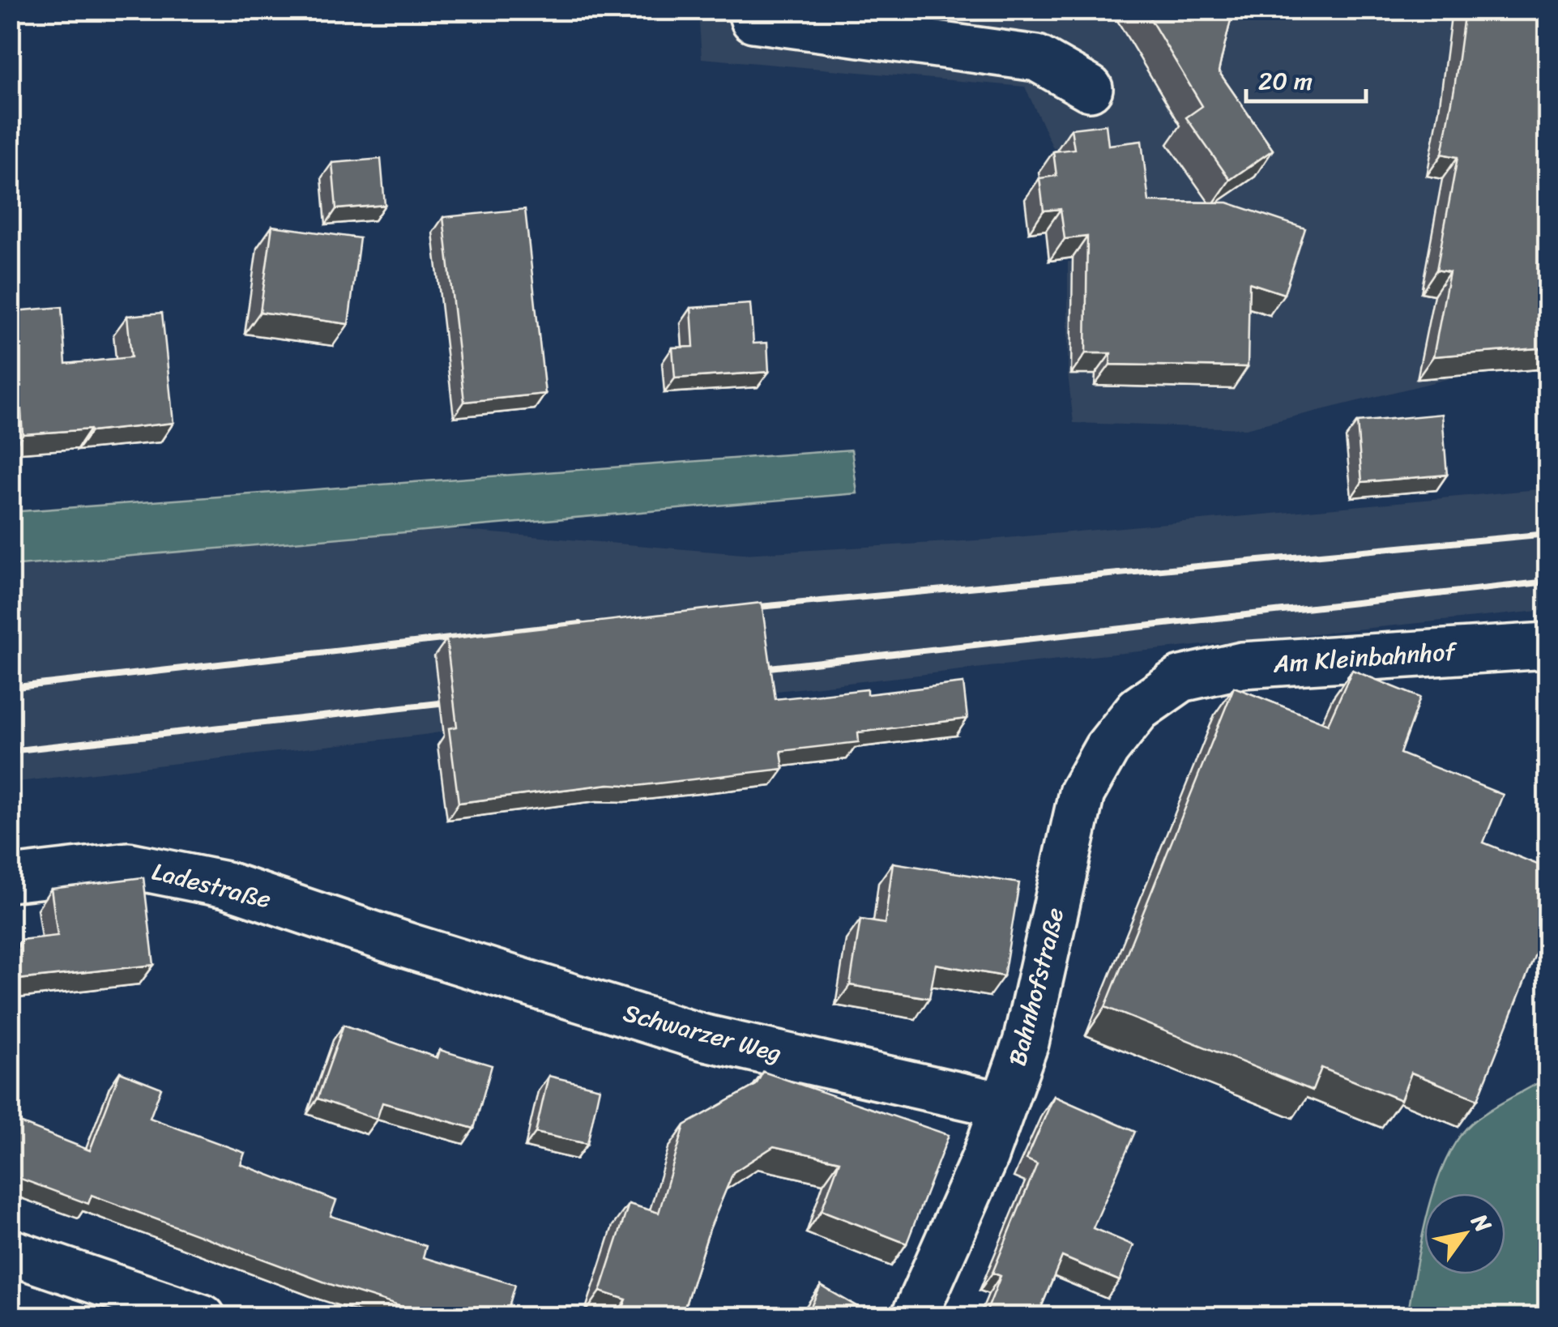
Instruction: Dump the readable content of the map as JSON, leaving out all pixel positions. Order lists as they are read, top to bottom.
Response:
{
  "streets": {
    "street": [
      "Am Kleinbahnhof",
      "Ladestraße",
      "Bahnhofstraße",
      "Schwarzer Weg"
    ]
  },
  "crossings": [
    ["Am Kleinbahnhof", "Bahnhofstraße"],
    ["Ladestraße", "Schwarzer Weg"],
    ["Bahnhofstraße", "Schwarzer Weg"]
  ],
  "scale_bar": "20 m",
  "north": "top right"
}
